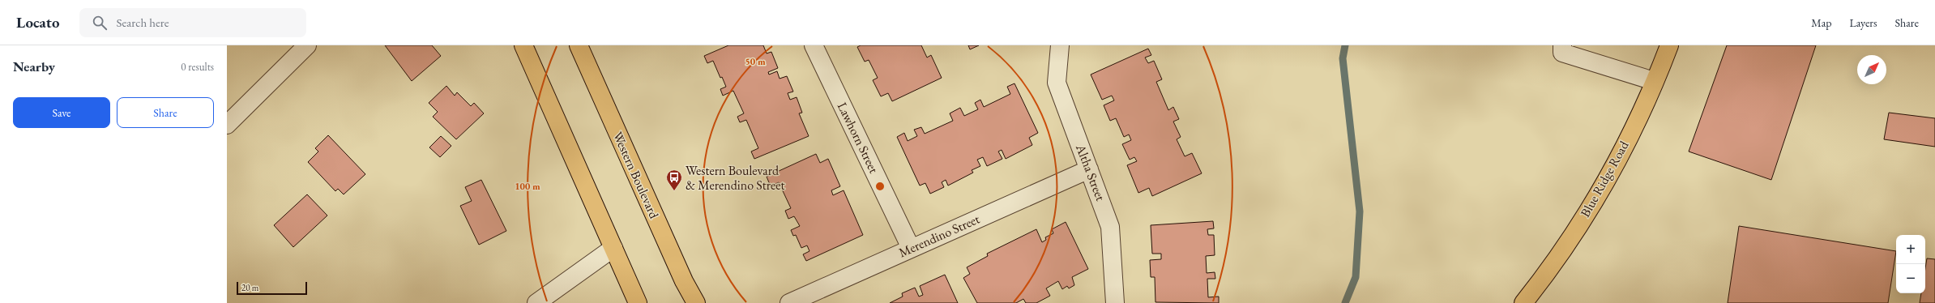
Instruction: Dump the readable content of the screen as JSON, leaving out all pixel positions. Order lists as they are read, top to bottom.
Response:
{
  "streets": {
    "main road": ["Western Boulevard", "Blue Ridge Road"],
    "street": ["Lawhorn Street", "Altha Street", "Merendino Street"]
  },
  "crossings": [
    ["Lawhorn Street", "Merendino Street"],
    ["Altha Street", "Merendino Street"]
  ],
  "places": {
    "bus stop": ["Western Boulevard & Merendino Street"]
  },
  "scale_bar": "20 m",
  "north": "top right",
  "page": {
    "header": "Locato",
    "search": "Search here",
    "nav": ["Map", "Layers", "Share"],
    "heading": ["Nearby", "0 results"],
    "buttons": ["Save", "Share"],
    "map_buttons": ["+", "−"],
    "scale": "20 m"
  },
  "rings": ["50 m", "100 m"]
}
